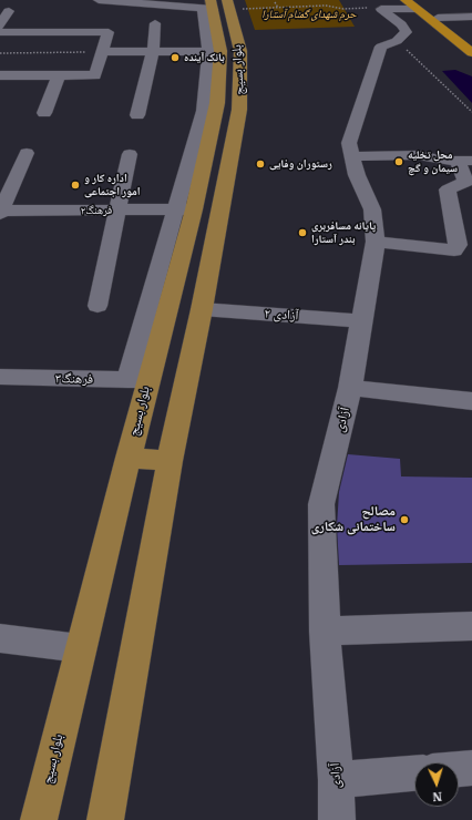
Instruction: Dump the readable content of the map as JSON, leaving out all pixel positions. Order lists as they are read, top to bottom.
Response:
{
  "streets": {
    "main road": ["بلوار بسیج"],
    "street": [
      "فرهنگ۲",
      "آزادی ۲",
      "فرهنگ۳",
      "آزادی"
    ]
  },
  "crossings": [
    ["بلوار بسیج", "فرهنگ۲"],
    ["بلوار بسیج", "آزادی ۲"],
    ["بلوار بسیج", "فرهنگ۳"],
    ["آزادی ۲", "آزادی"]
  ],
  "parks": ["حرم شهدای گمنام آستارا"],
  "places": [
    "بانک آینده",
    "محل تخلیه سیمان و گچ",
    "رستوران وفایی",
    "اداره کار و امور اجتماعی",
    "پایانه مسافربری بندر آستارا",
    "مصالح ساختمانی شکاری"
  ],
  "north": "bottom"
}
